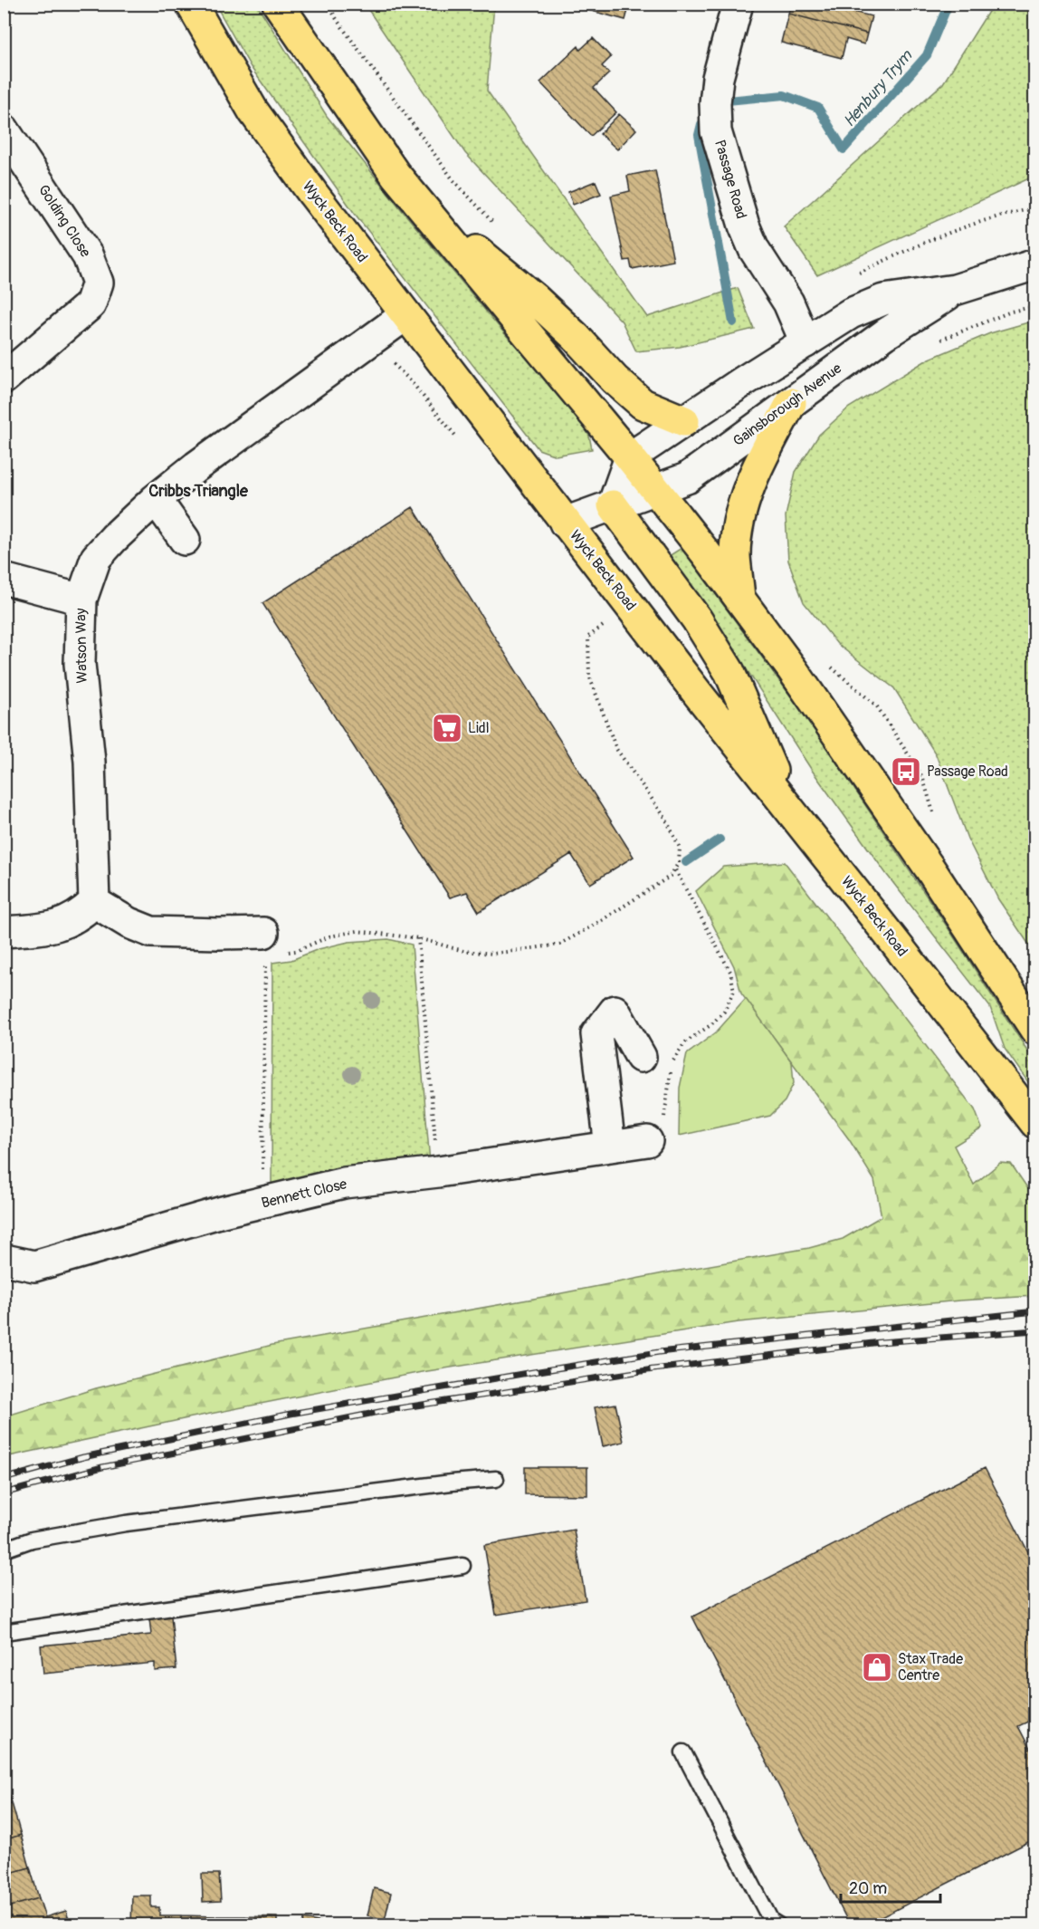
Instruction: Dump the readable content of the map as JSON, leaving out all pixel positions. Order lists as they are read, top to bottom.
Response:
{
  "streets": {
    "main road": ["Wyck Beck Road"],
    "street": [
      "Passage Road",
      "Golding Close",
      "Gainsborough Avenue",
      "Watson Way",
      "Bennett Close"
    ]
  },
  "crossings": [
    ["Passage Road", "Gainsborough Avenue"],
    ["Wyck Beck Road", "Gainsborough Avenue"],
    ["Wyck Beck Road", "Watson Way"]
  ],
  "districts": ["Cribbs Triangle"],
  "water": ["Henbury Trym"],
  "places": {
    "supermarket": ["Lidl"],
    "bus stop": ["Passage Road"],
    "shop": ["Stax Trade Centre"]
  },
  "scale_bar": "20 m"
}
